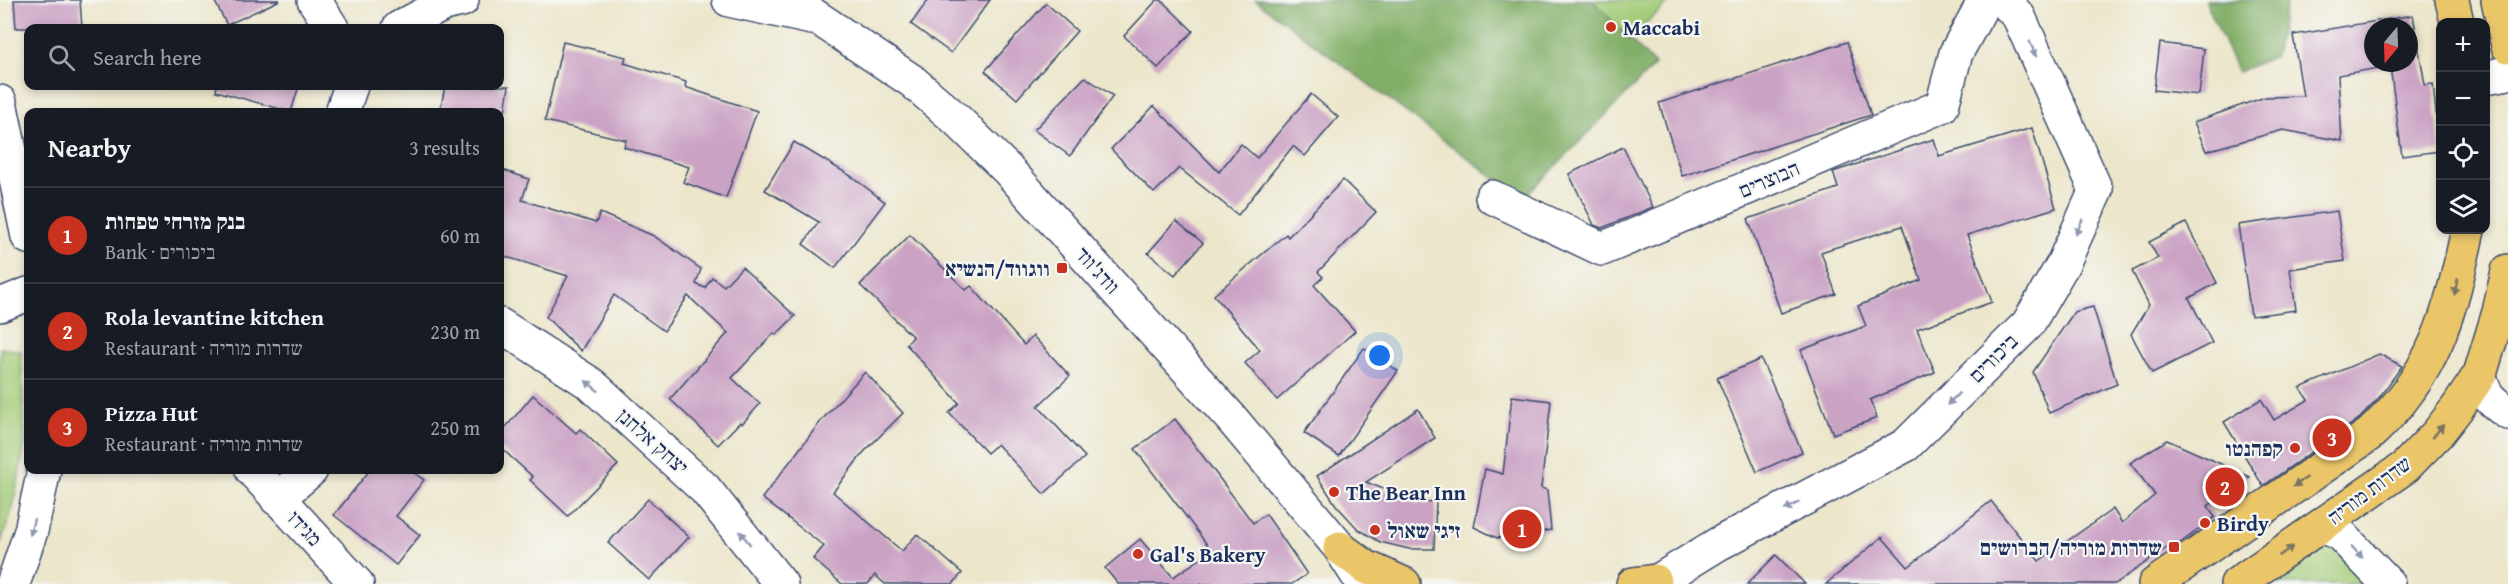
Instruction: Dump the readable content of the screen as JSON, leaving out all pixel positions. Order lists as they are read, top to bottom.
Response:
{
  "streets": {
    "main road": ["שדרות מוריה"],
    "street": [
      "הבוצרים",
      "וודג'ווד",
      "ביכורים",
      "יצחק אלחנן",
      "מגידו"
    ]
  },
  "one_way": ["ביכורים", "יצחק אלחנן"],
  "places": {
    "other": [
      "Maccabi",
      "קפהנטו",
      "The Bear Inn",
      "Birdy",
      "זיגי שאול",
      "Gal's Bakery"
    ],
    "transit": ["ווגווד/הנשיא", "שדרות מוריה/הברושים"]
  },
  "north": "bottom",
  "page": {
    "map_buttons": ["+", "−"],
    "search": "Search here",
    "heading": ["Nearby", "3 results"],
    "list": [
      {
        "mark": "1",
        "name": "בנק מזרחי טפחות",
        "note": "Bank · ביכורים",
        "value": "60 m"
      },
      {
        "mark": "2",
        "name": "Rola levantine kitchen",
        "note": "Restaurant · שדרות מוריה",
        "value": "230 m"
      },
      {
        "mark": "3",
        "name": "Pizza Hut",
        "note": "Restaurant · שדרות מוריה",
        "value": "250 m"
      }
    ],
    "pins": ["3", "2", "1"]
  }
}
